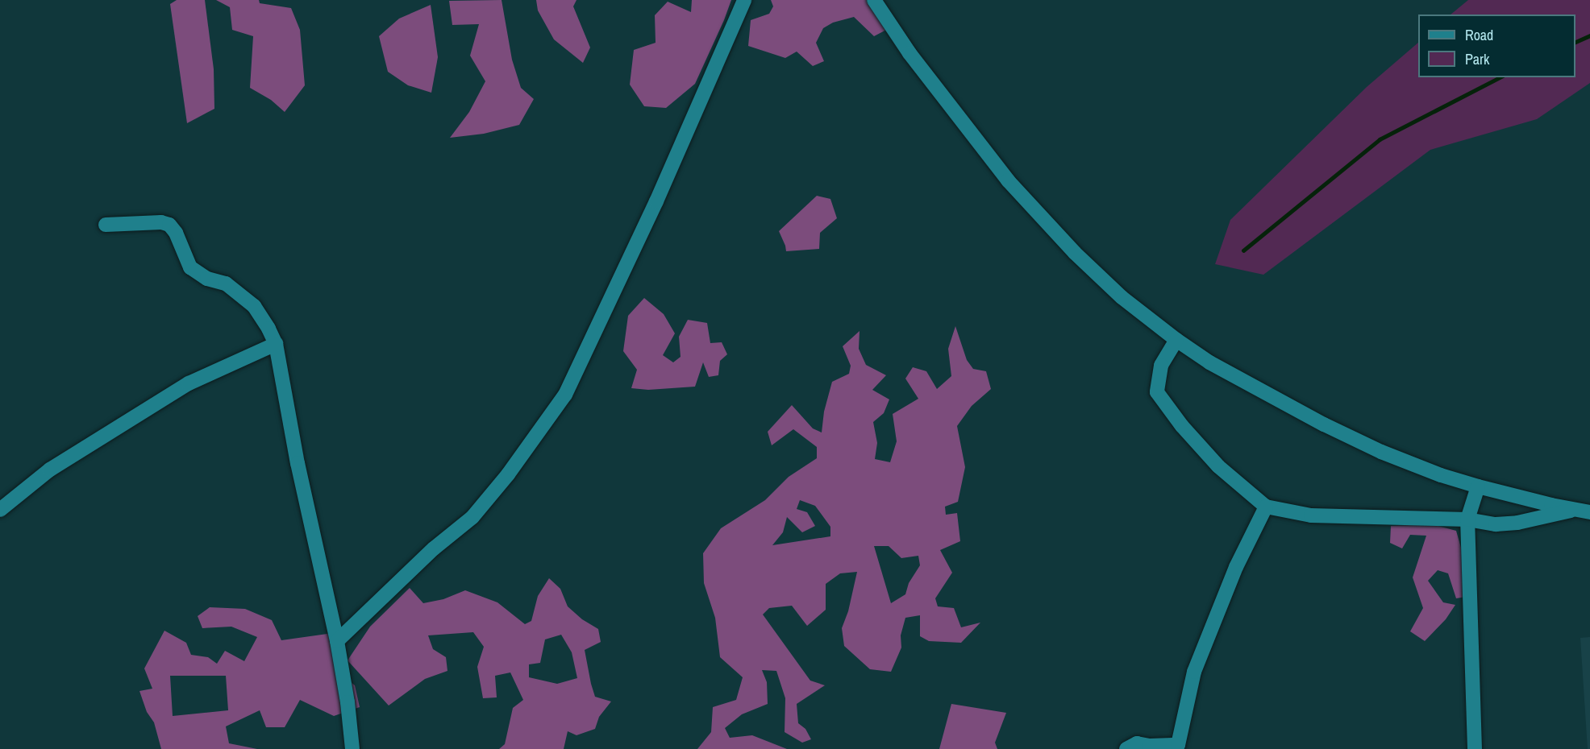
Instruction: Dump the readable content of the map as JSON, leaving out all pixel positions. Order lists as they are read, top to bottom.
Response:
{
  "legend": ["Road", "Park"]
}
